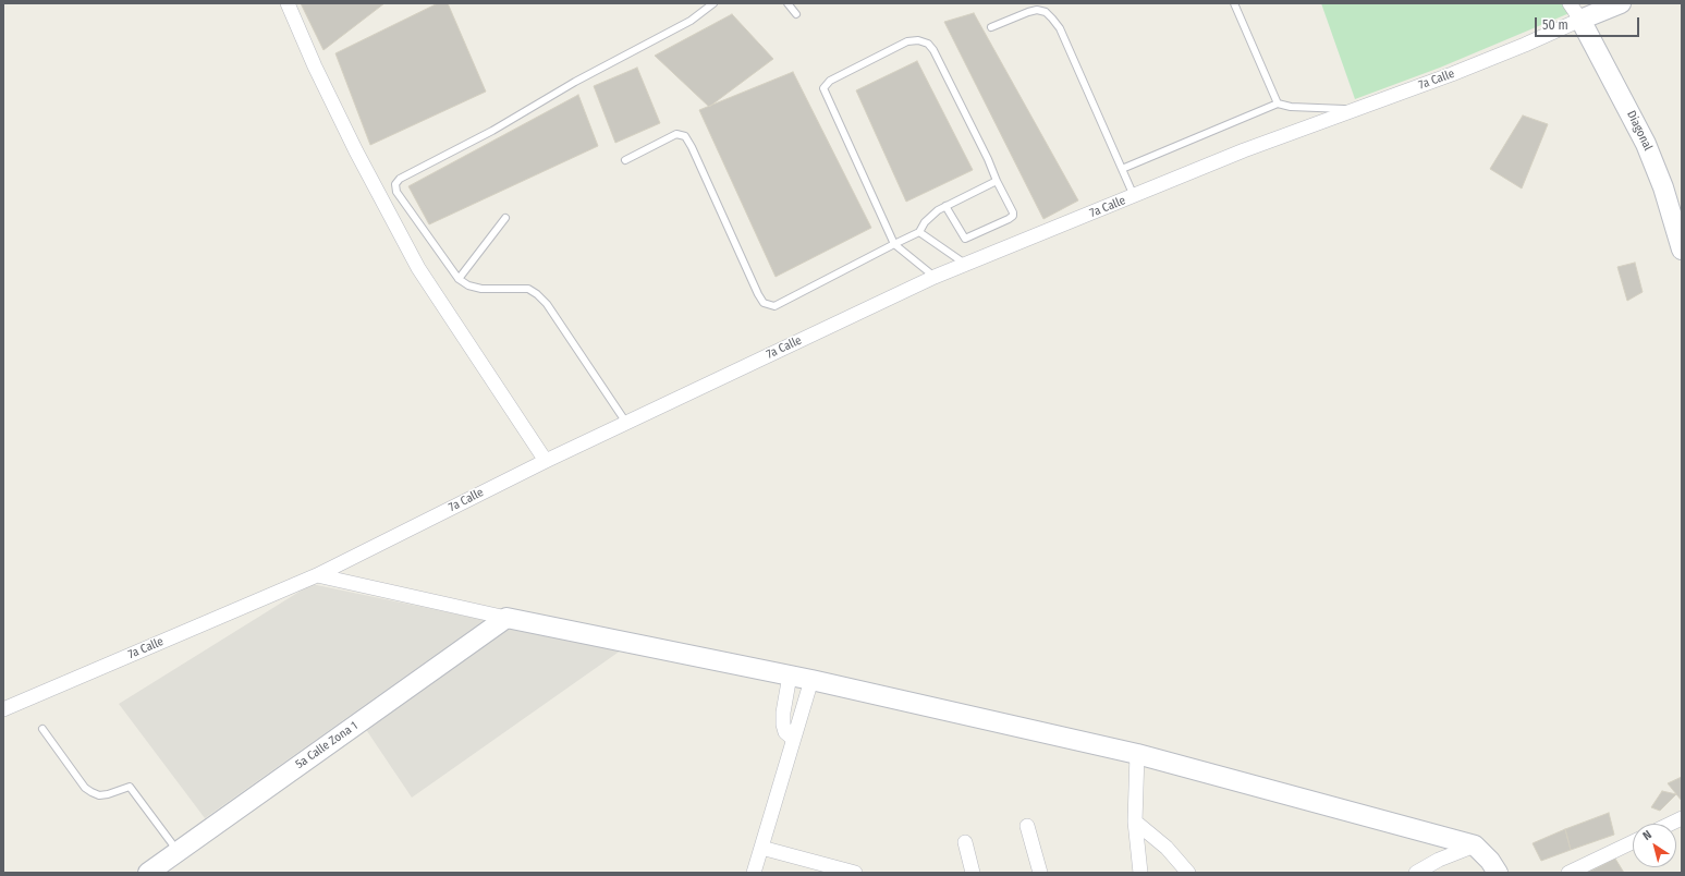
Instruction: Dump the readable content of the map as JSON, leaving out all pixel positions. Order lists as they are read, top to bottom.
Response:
{
  "streets": {
    "street": ["7a Calle", "Diagonal", "5a Calle Zona 1"]
  },
  "crossings": [
    ["7a Calle", "Diagonal"]
  ],
  "scale_bar": "50 m",
  "north": "top left"
}
